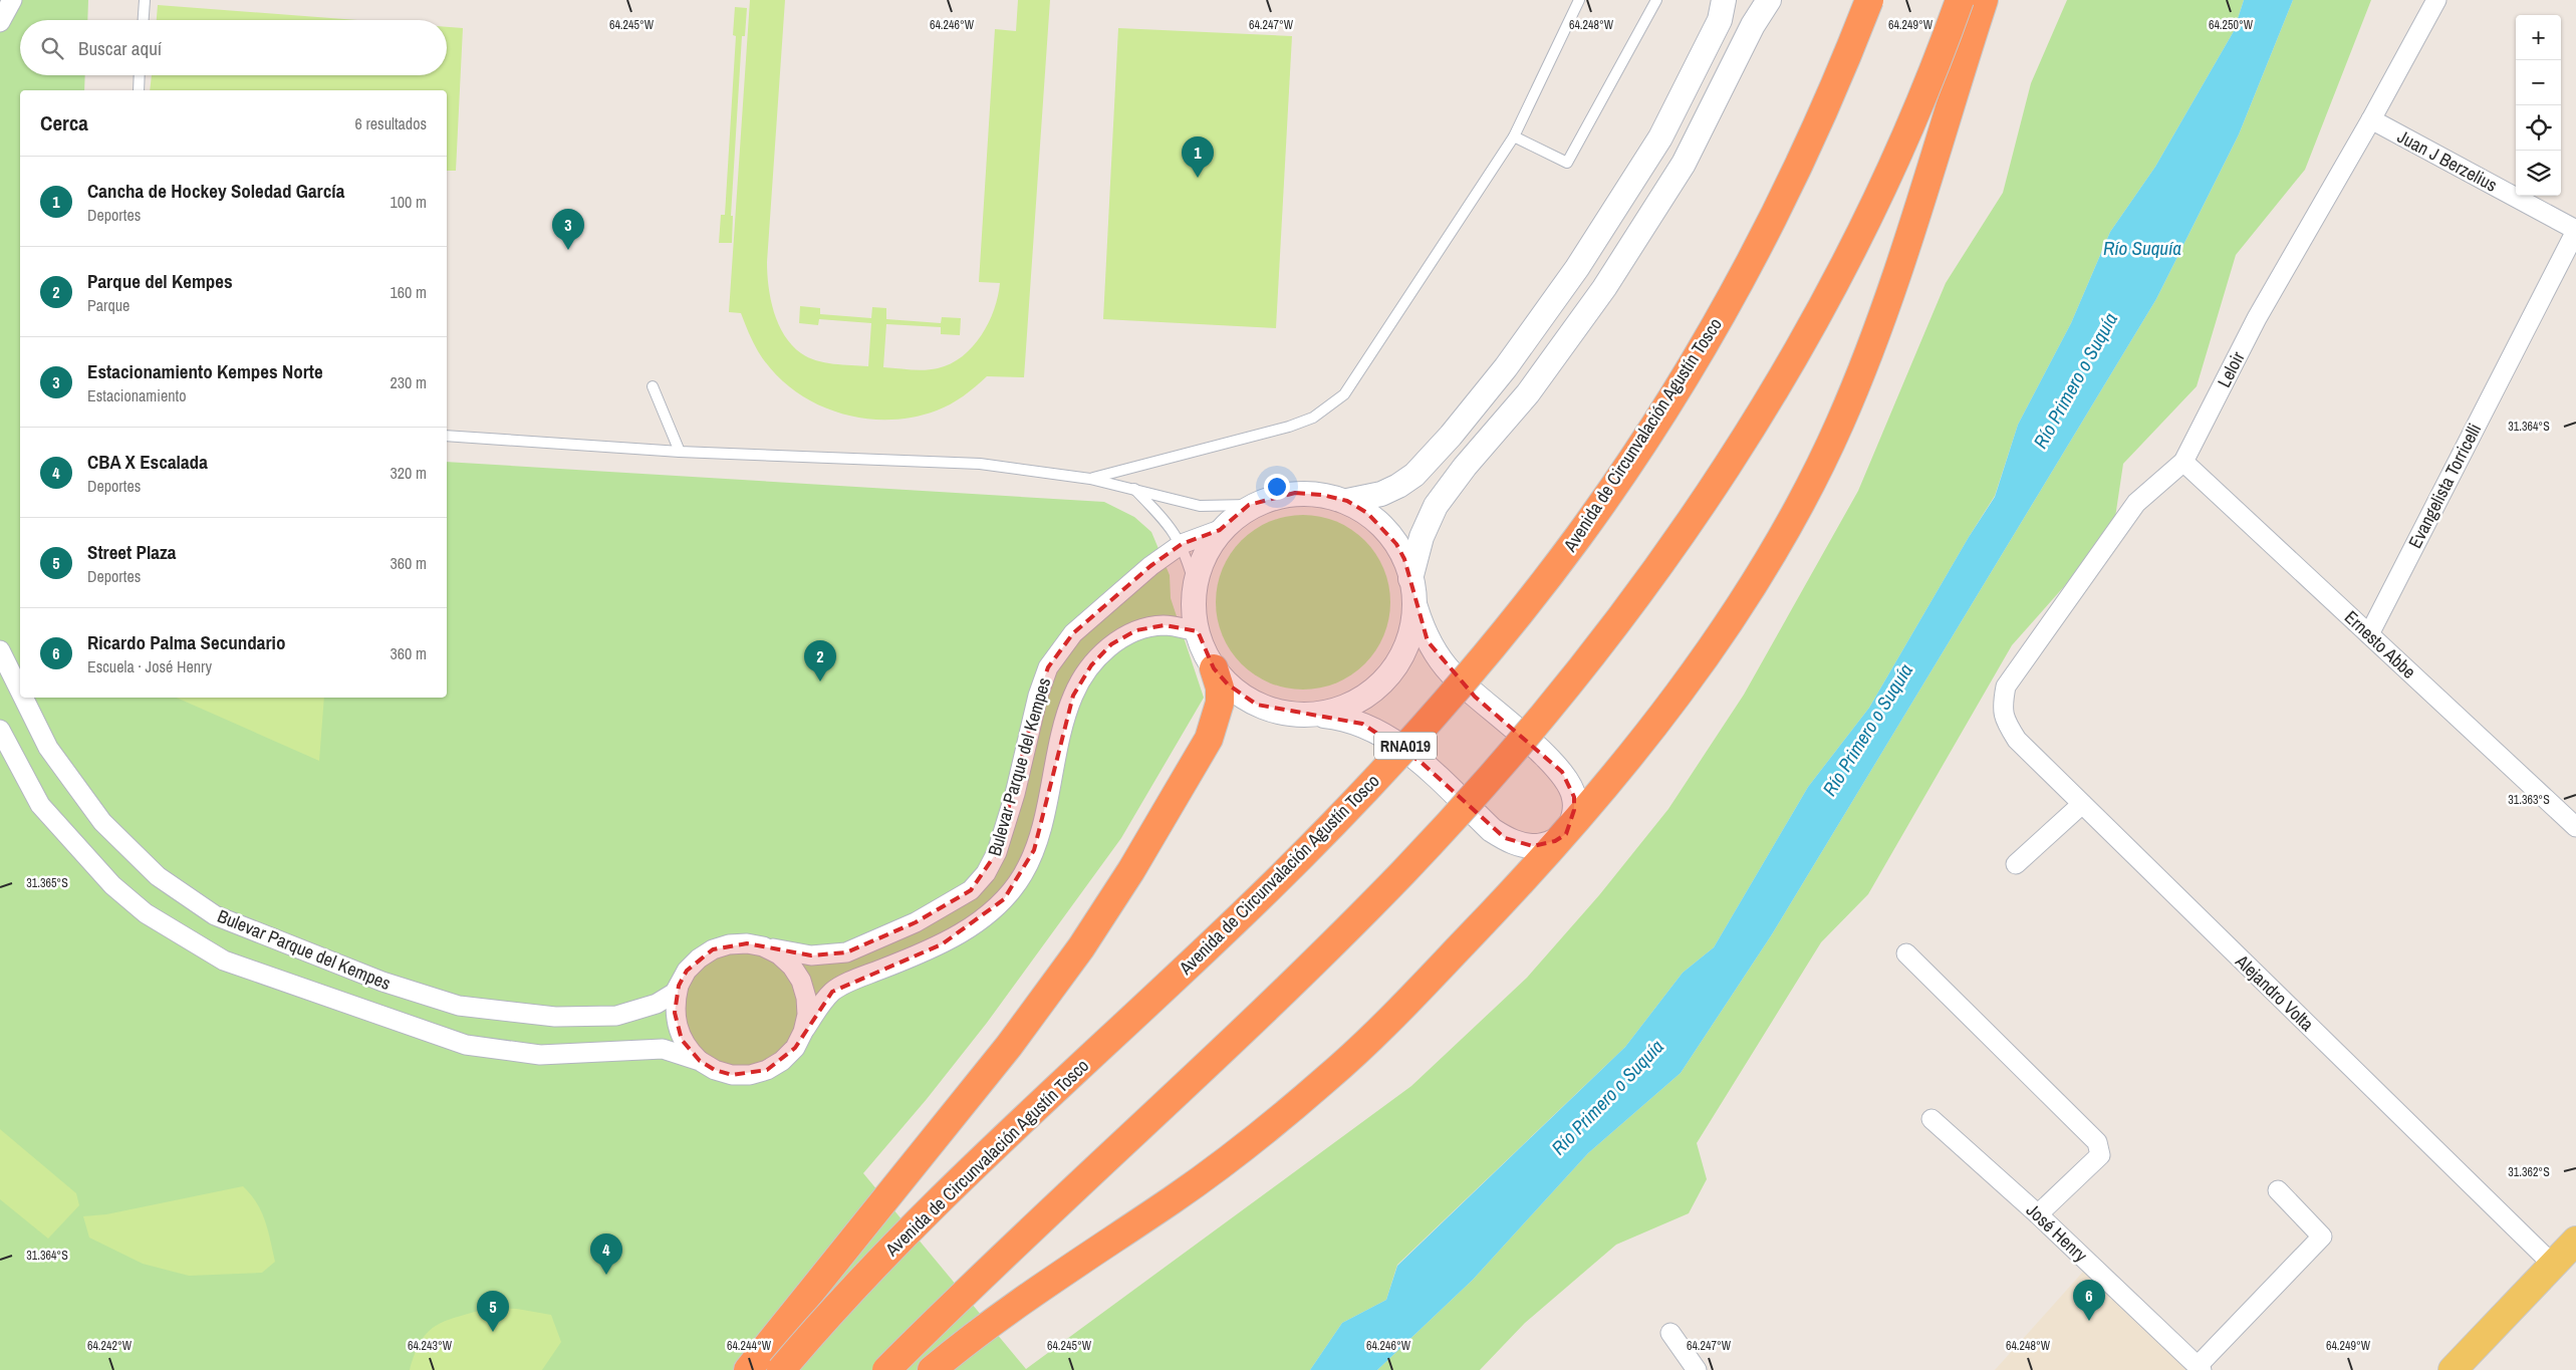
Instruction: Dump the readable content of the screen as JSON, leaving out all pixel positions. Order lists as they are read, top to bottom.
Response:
{
  "streets": {
    "highway": ["Avenida de Circunvalación Agustín Tosco", "RNA019"],
    "street": [
      "Juan J Berzelius",
      "Leloir",
      "Evangelista Torricelli",
      "Ernesto Abbe",
      "Bulevar Parque del Kempes",
      "Alejandro Volta",
      "José Henry"
    ]
  },
  "crossings": [
    ["Juan J Berzelius", "Leloir"],
    ["Juan J Berzelius", "Evangelista Torricelli"],
    ["Leloir", "Ernesto Abbe"],
    ["Leloir", "Alejandro Volta"],
    ["Evangelista Torricelli", "Ernesto Abbe"]
  ],
  "water": ["Río Suquía", "Río Primero o Suquía"],
  "page": {
    "map_buttons": ["+", "−"],
    "search": "Buscar aquí",
    "heading": ["Cerca", "6 resultados"],
    "pins": [
      "1",
      "3",
      "2",
      "4",
      "6",
      "5"
    ],
    "list": [
      {
        "mark": "1",
        "name": "Cancha de Hockey Soledad García",
        "note": "Deportes",
        "value": "100 m"
      },
      {
        "mark": "2",
        "name": "Parque del Kempes",
        "note": "Parque",
        "value": "160 m"
      },
      {
        "mark": "3",
        "name": "Estacionamiento Kempes Norte",
        "note": "Estacionamiento",
        "value": "230 m"
      },
      {
        "mark": "4",
        "name": "CBA X Escalada",
        "note": "Deportes",
        "value": "320 m"
      },
      {
        "mark": "5",
        "name": "Street Plaza",
        "note": "Deportes",
        "value": "360 m"
      },
      {
        "mark": "6",
        "name": "Ricardo Palma Secundario",
        "note": "Escuela · José Henry",
        "value": "360 m"
      }
    ]
  },
  "coordinates": [
    "64.245°W",
    "64.246°W",
    "64.247°W",
    "64.248°W",
    "64.249°W",
    "64.250°W",
    "31.364°S",
    "31.363°S",
    "31.365°S",
    "31.362°S",
    "64.242°W",
    "64.243°W",
    "64.244°W"
  ]
}
